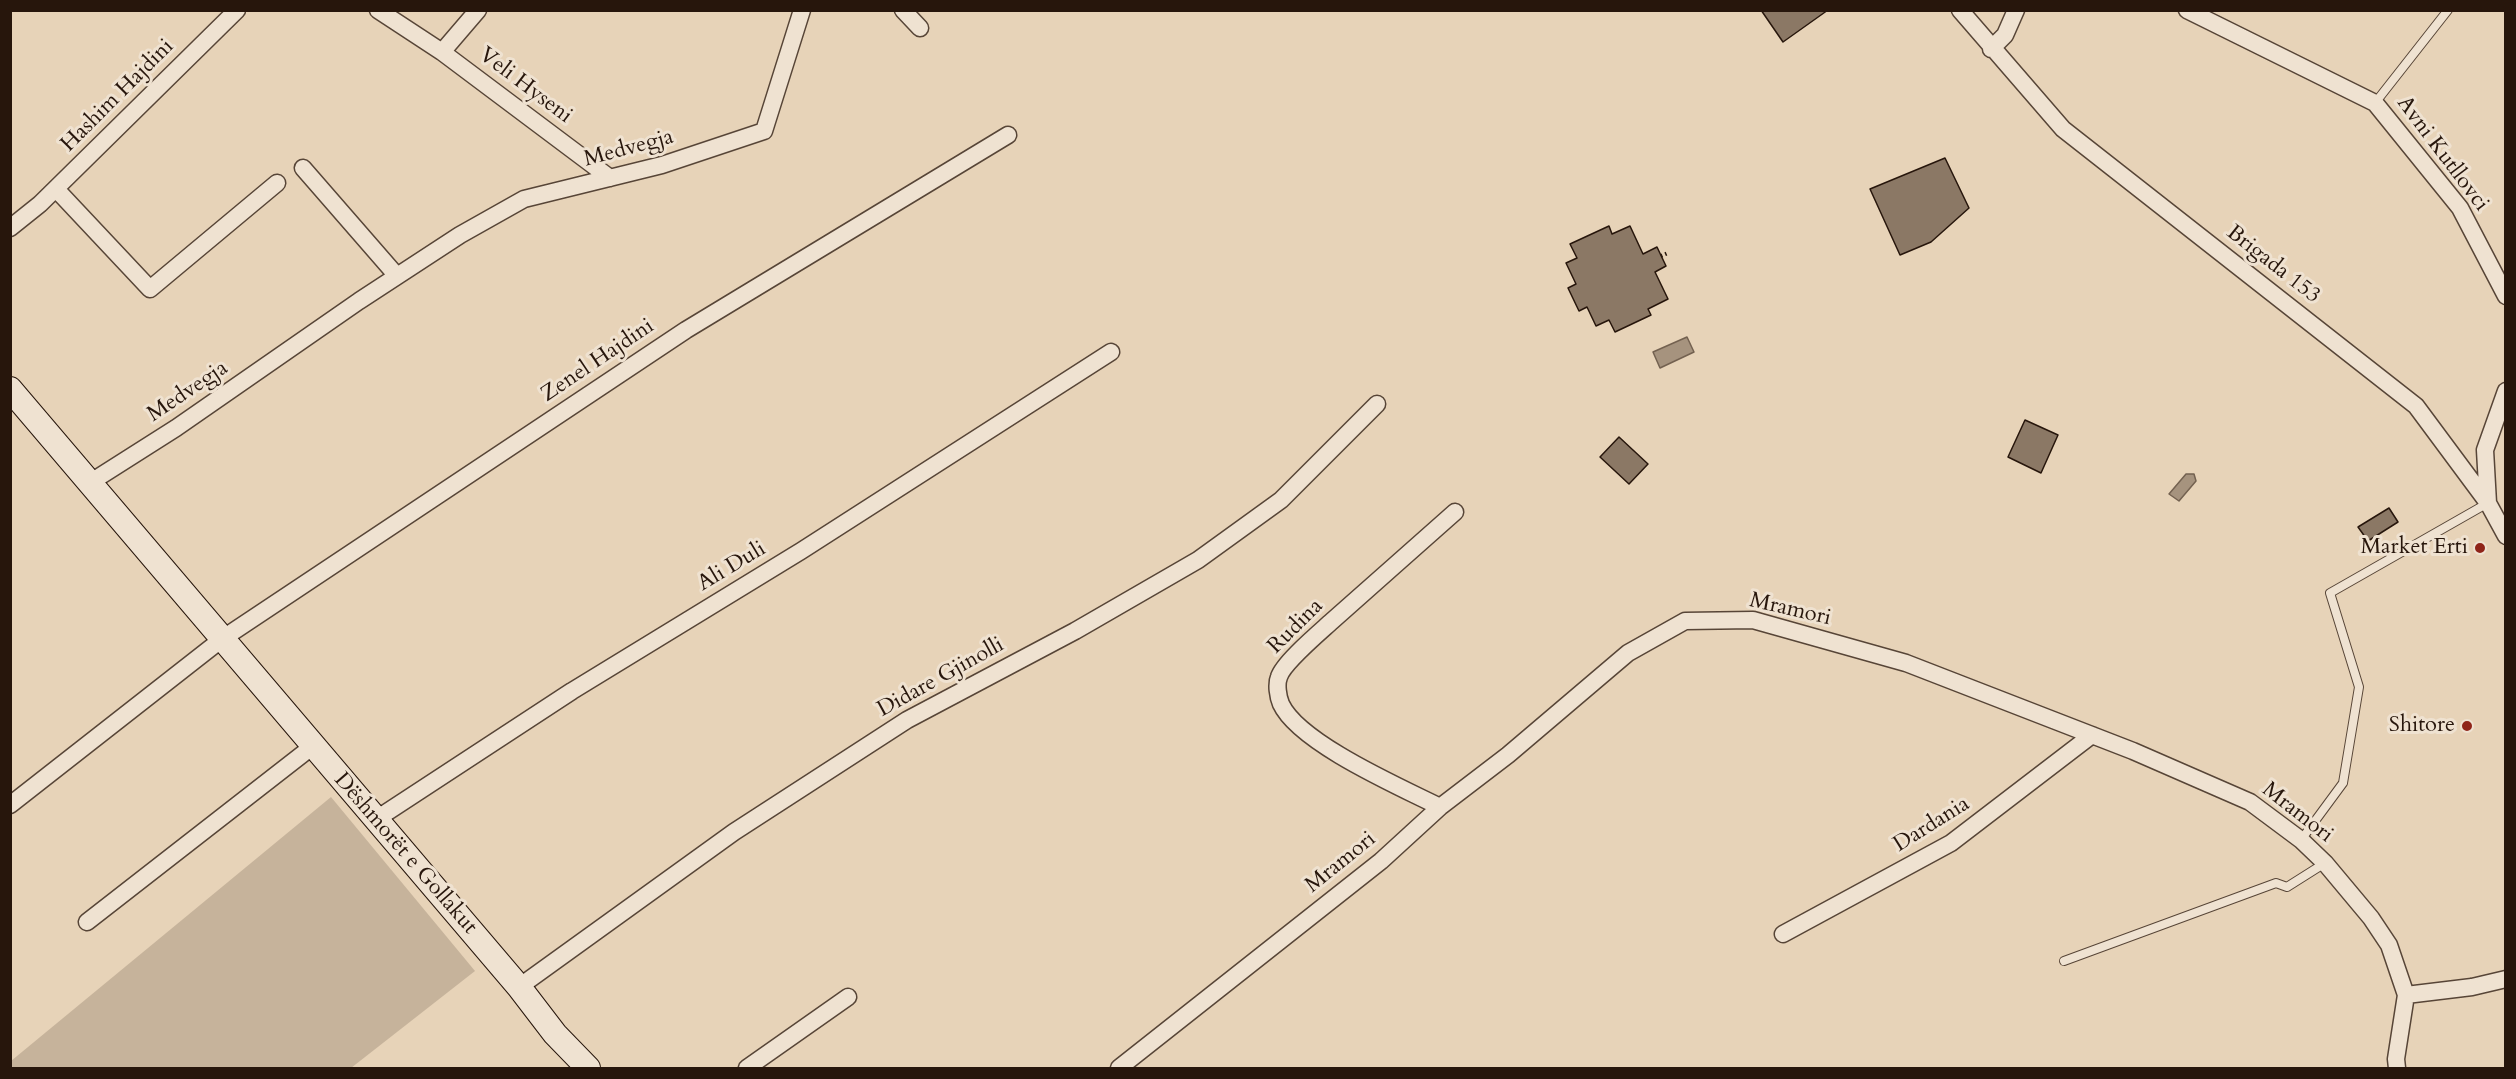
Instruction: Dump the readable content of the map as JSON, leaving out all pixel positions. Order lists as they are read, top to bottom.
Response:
{
  "streets": {
    "street": [
      "Veli Hyseni",
      "Hashim Hajdini",
      "Medvegja",
      "Avni Kutllovci",
      "Brigada 153",
      "Zenel Hajdini",
      "Ali Duli",
      "Mramori",
      "Rudina",
      "Didare Gjinolli",
      "Dardania",
      "Dëshmorët e Gollakut"
    ]
  },
  "crossings": [
    ["Veli Hyseni", "Medvegja"],
    ["Medvegja", "Dëshmorët e Gollakut"],
    ["Zenel Hajdini", "Dëshmorët e Gollakut"],
    ["Ali Duli", "Dëshmorët e Gollakut"],
    ["Mramori", "Rudina"],
    ["Mramori", "Dardania"],
    ["Didare Gjinolli", "Dëshmorët e Gollakut"]
  ],
  "places": ["Market Erti", "Shitore"]
}
